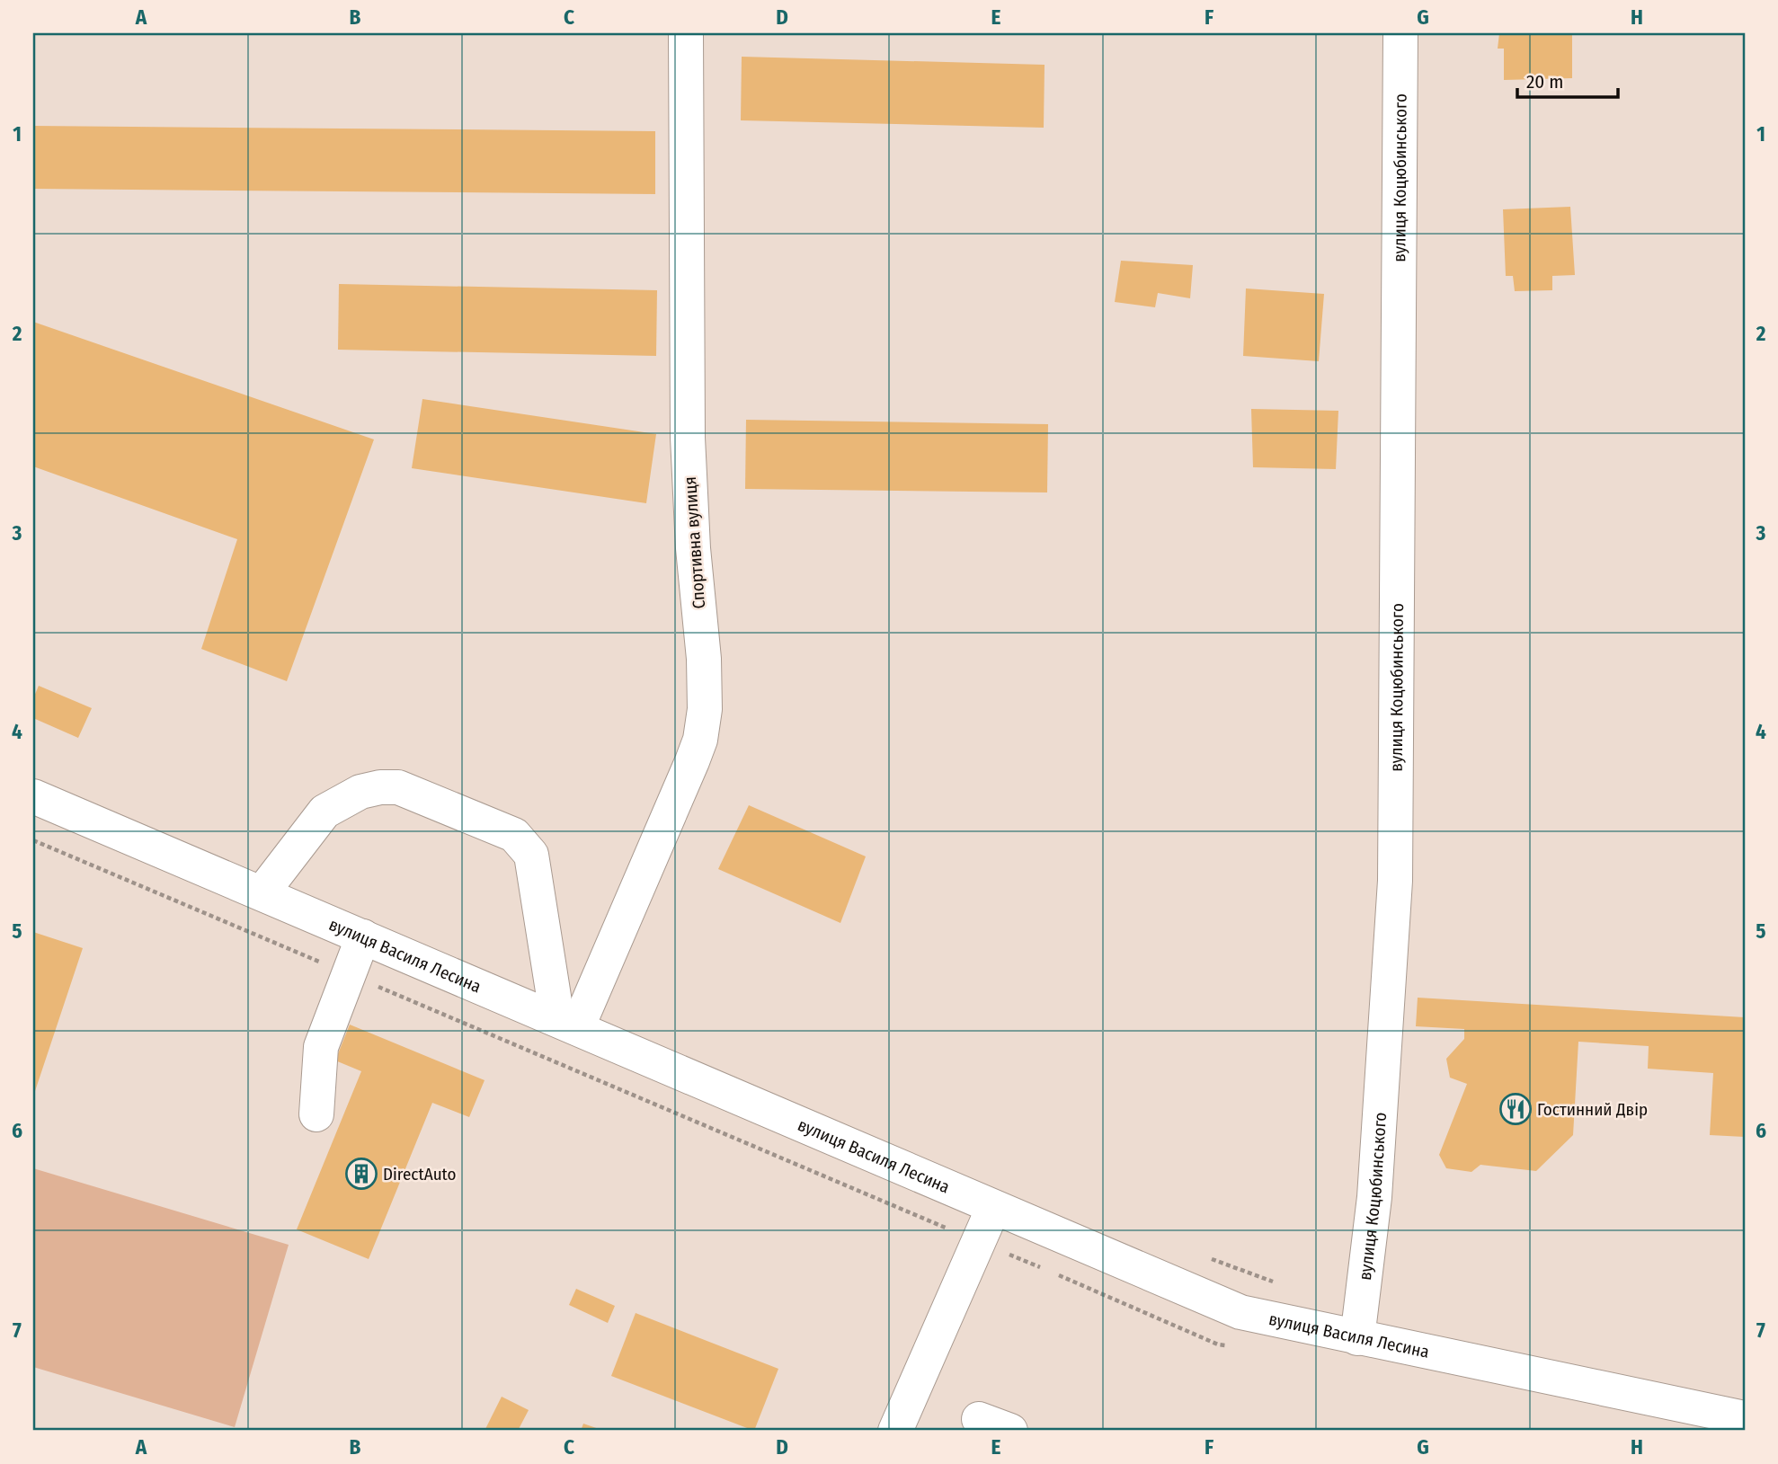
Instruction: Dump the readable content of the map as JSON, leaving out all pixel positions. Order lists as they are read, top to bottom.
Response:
{
  "streets": {
    "street": ["вулиця Коцюбинського", "Спортивна вулиця", "вулиця Василя Лесина"]
  },
  "crossings": [
    ["вулиця Коцюбинського", "вулиця Василя Лесина"],
    ["Спортивна вулиця", "вулиця Василя Лесина"]
  ],
  "places": {
    "restaurant": ["Гостинний Двір"],
    "building": ["DirectAuto"]
  },
  "scale_bar": "20 m",
  "grid": {
    "columns": [
      "A",
      "B",
      "C",
      "D",
      "E",
      "F",
      "G",
      "H"
    ],
    "rows": [
      "1",
      "2",
      "3",
      "4",
      "5",
      "6",
      "7"
    ]
  }
}
